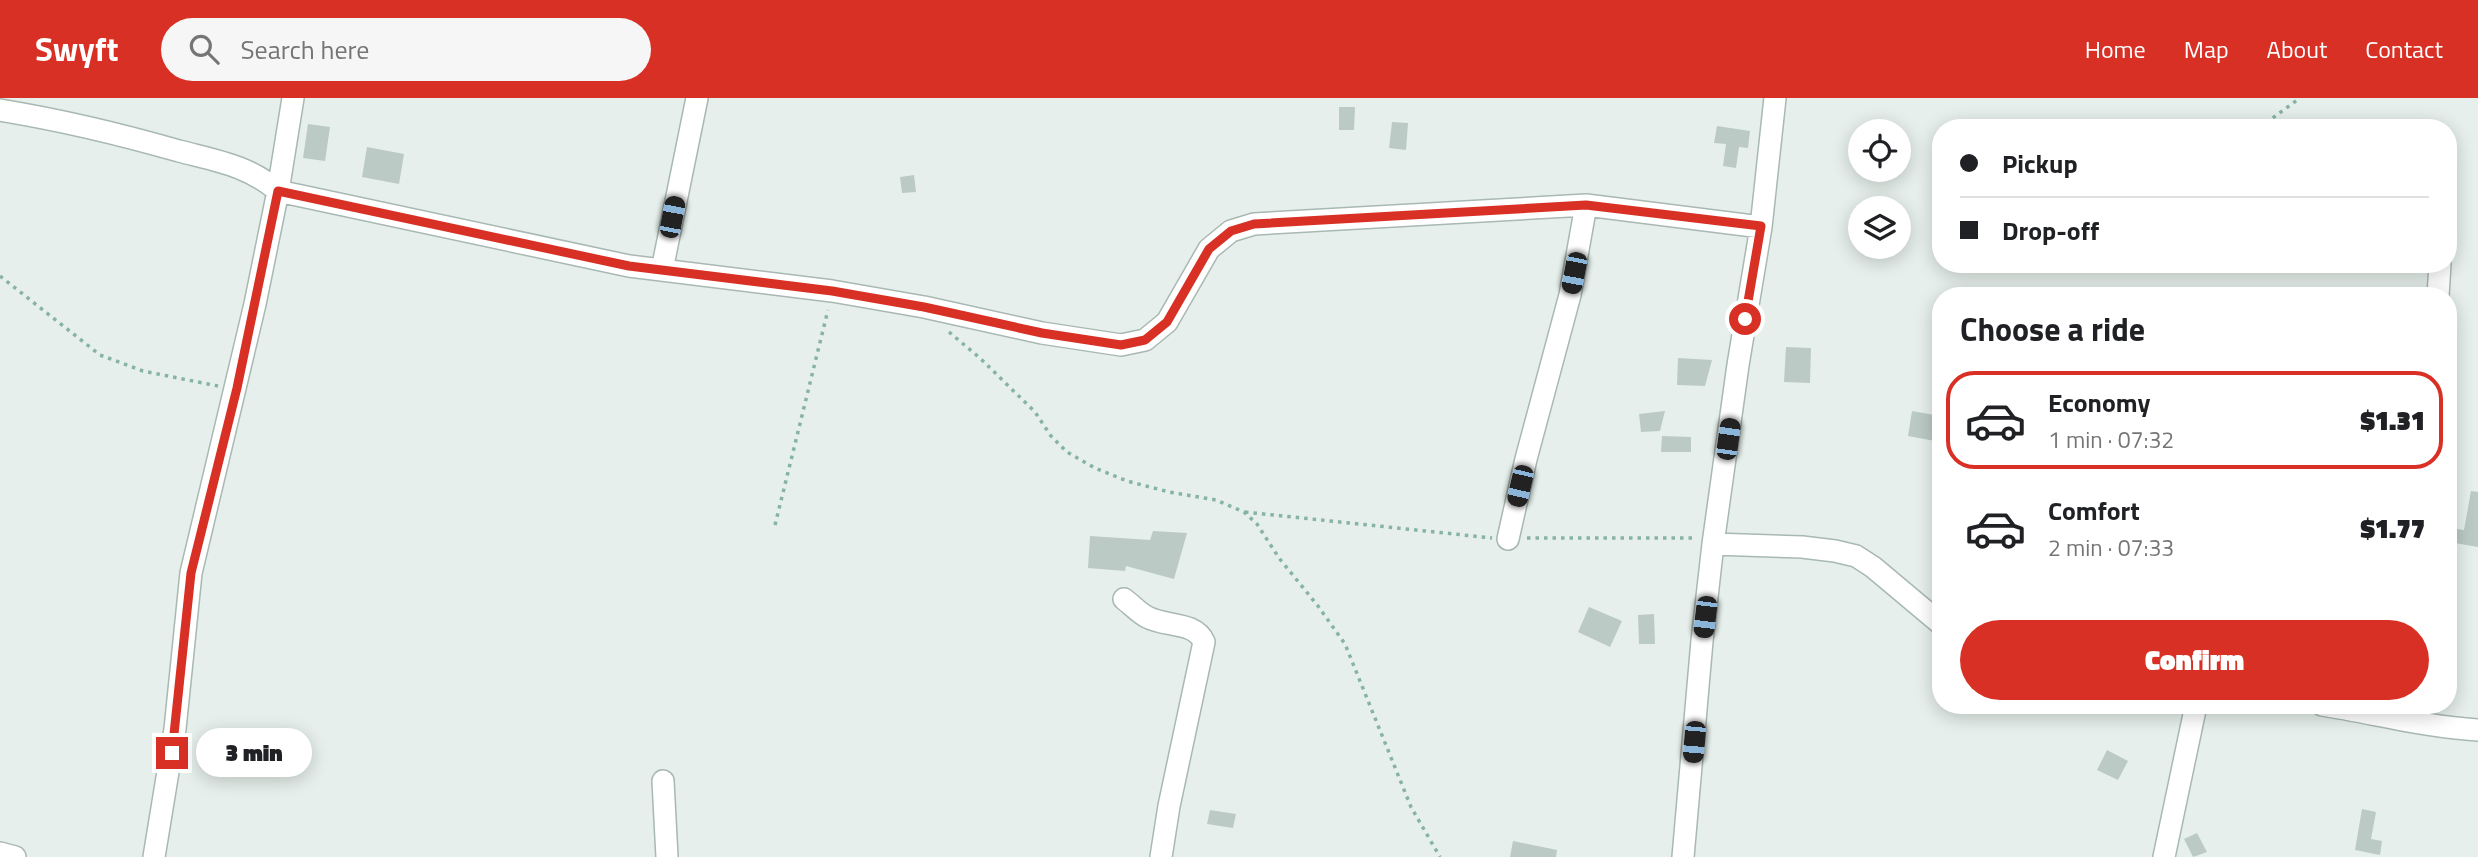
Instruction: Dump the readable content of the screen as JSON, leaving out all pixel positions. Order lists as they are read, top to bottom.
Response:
{
  "page": {
    "header": "Swyft",
    "search": "Search here",
    "nav": [
      "Home",
      "Map",
      "About",
      "Contact"
    ],
    "banner": ["Pickup", "Drop-off"],
    "heading": "Choose a ride",
    "list": [
      {
        "name": "Economy",
        "note": "1 min · 07:32",
        "value": "$1.31"
      },
      {
        "name": "Comfort",
        "note": "2 min · 07:33",
        "value": "$1.77"
      }
    ],
    "buttons": "Confirm",
    "bubble": "3 min"
  }
}
